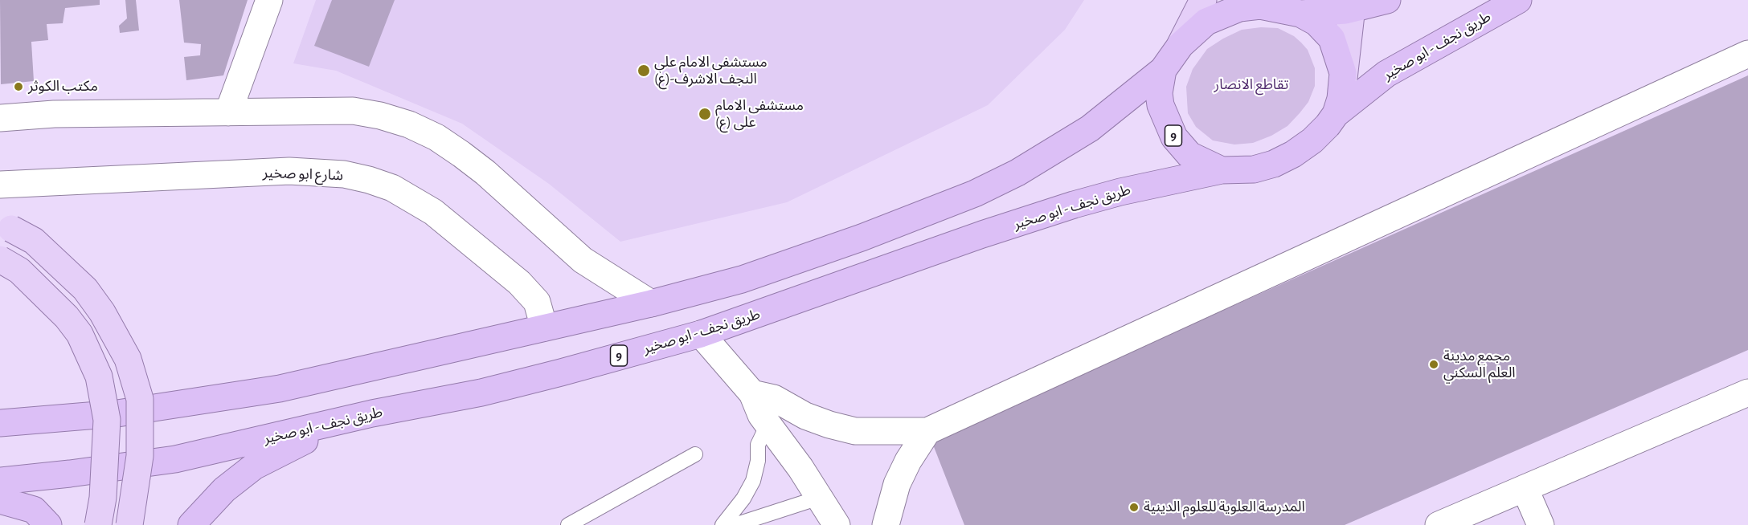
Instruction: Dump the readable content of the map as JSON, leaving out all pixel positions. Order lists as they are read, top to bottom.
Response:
{
  "streets": {
    "highway": ["طريق نجف - ابو صخير", "9"],
    "street": ["شارع ابو صخير"]
  },
  "crossings": [
    ["طريق نجف - ابو صخير", "9"],
    ["9", "شارع ابو صخير"]
  ],
  "parks": ["تقاطع الانصار"],
  "places": [
    "مستشفى الامام علي (ع)-النجف الاشرف",
    "مكتب الكوثر",
    "مستشفی الامام علی (ع)",
    "مجمع مدينة العلم السكني",
    "المدرسة العلوية للعلوم الدينية"
  ]
}
